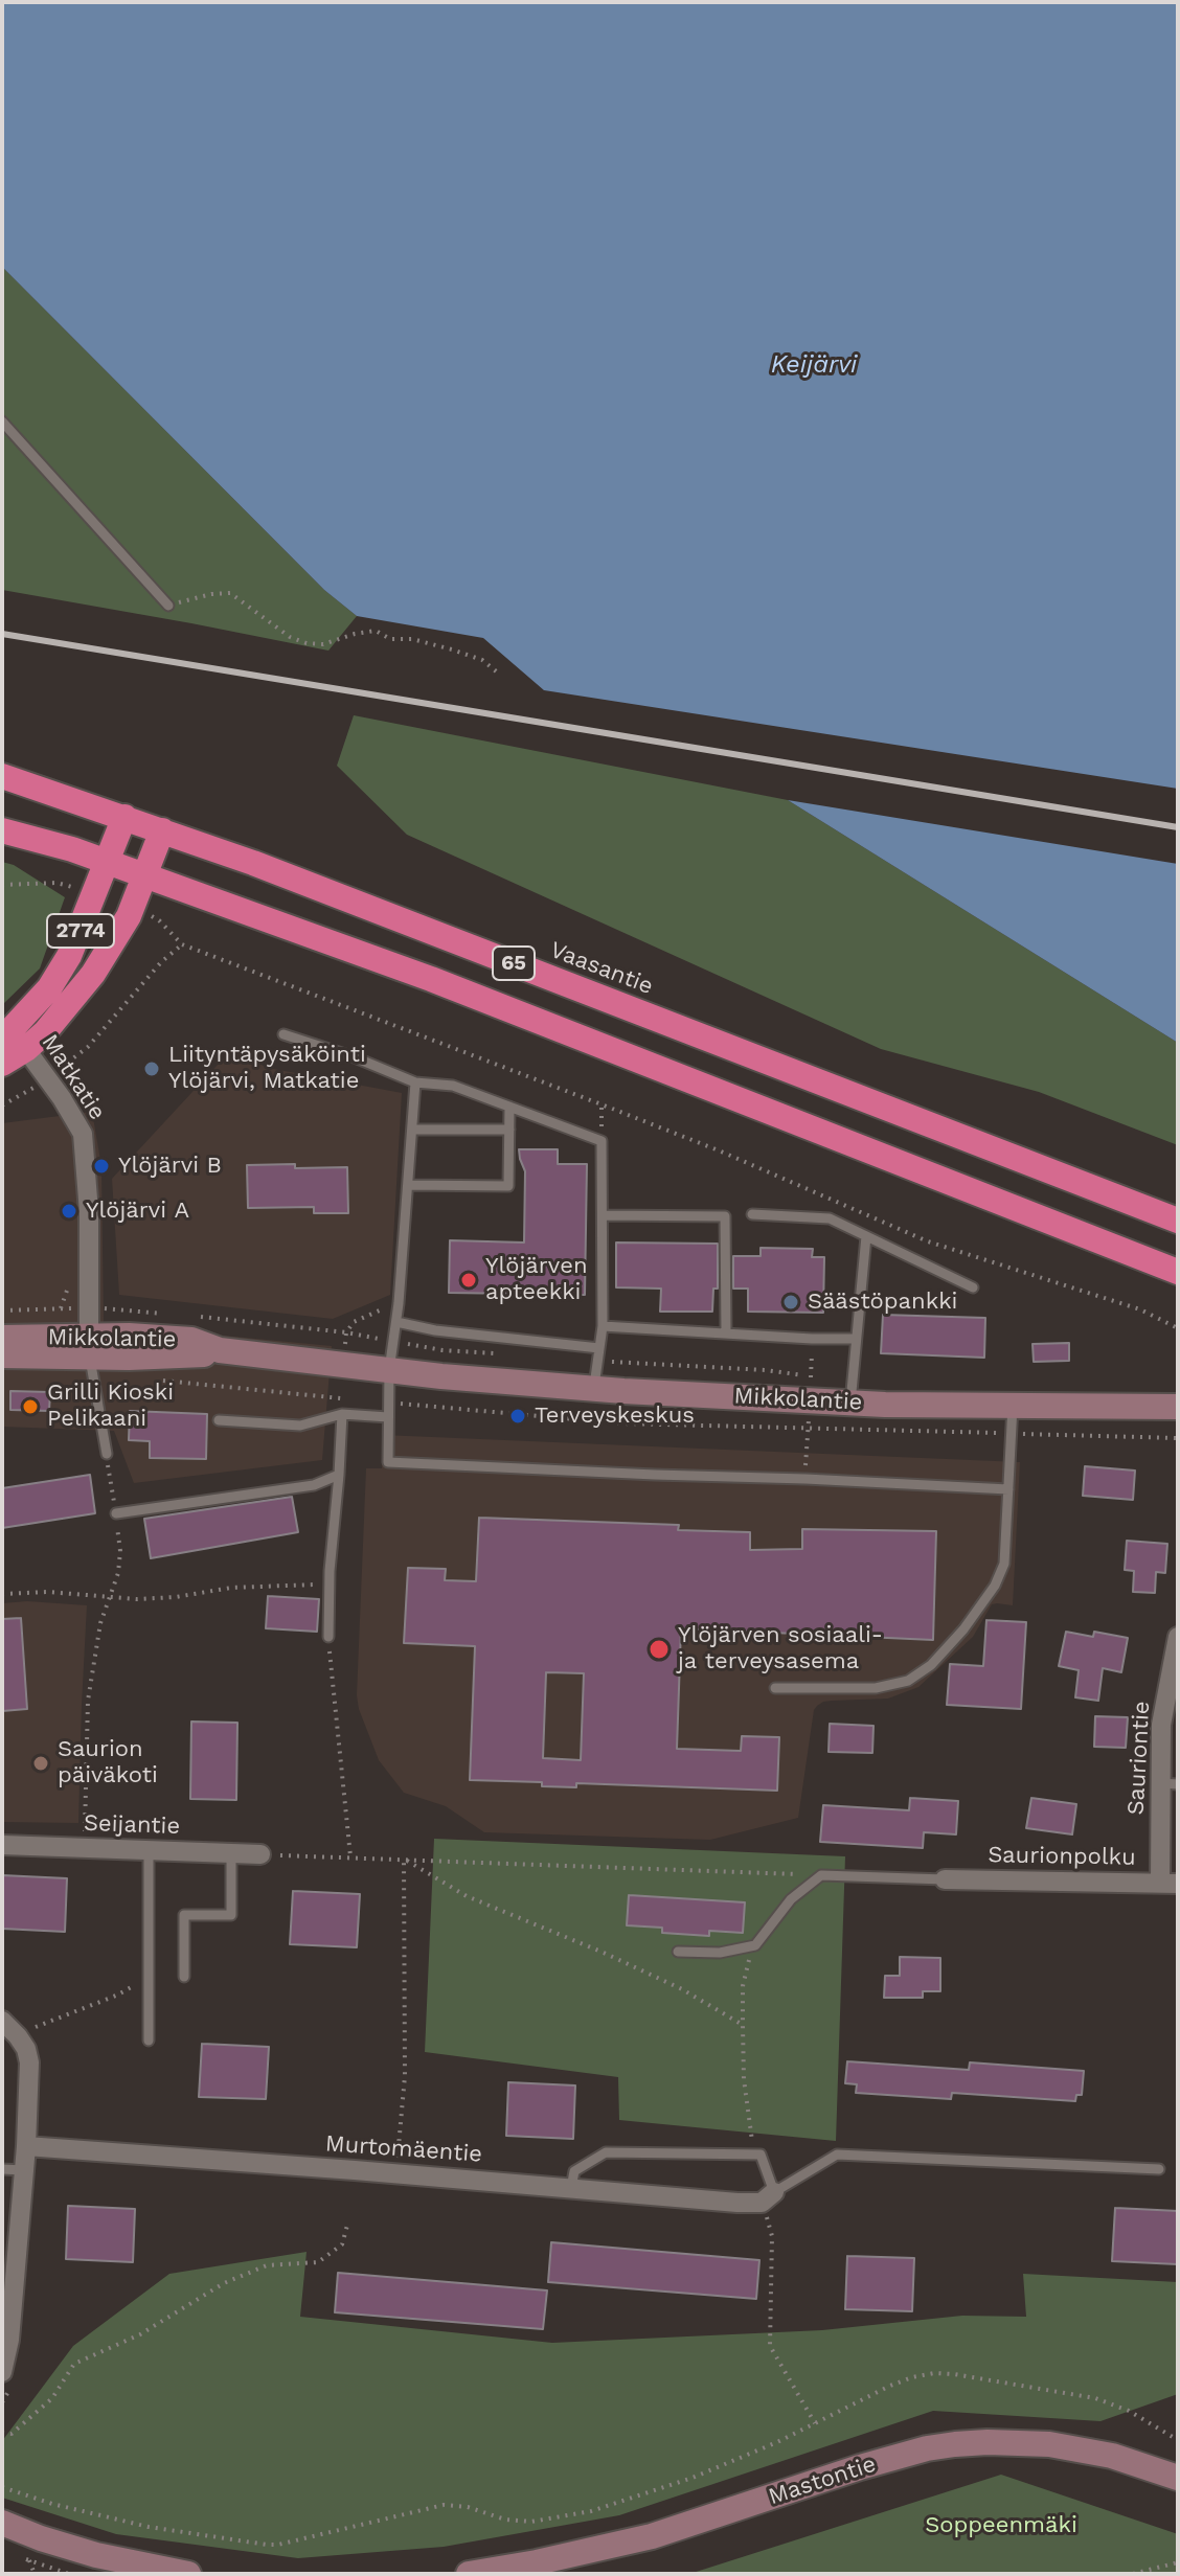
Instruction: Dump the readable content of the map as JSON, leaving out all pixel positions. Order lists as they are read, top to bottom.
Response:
{
  "streets": {
    "highway": ["2774", "65", "Vaasantie"],
    "main road": ["Mikkolantie", "Mastontie"],
    "street": [
      "Matkatie",
      "Sauriontie",
      "Seijantie",
      "Saurionpolku",
      "Murtomäentie"
    ]
  },
  "crossings": [
    ["2774", "65"],
    ["2774", "Vaasantie"],
    ["2774", "Matkatie"],
    ["Matkatie", "Mikkolantie"],
    ["Sauriontie", "Saurionpolku"]
  ],
  "water": ["Keijärvi"],
  "parks": ["Soppeenmäki"],
  "places": [
    "Liityntäpysäköinti Ylöjärvi, Matkatie",
    "Ylöjärvi B",
    "Ylöjärvi A",
    "Ylöjärven apteekki",
    "Säästöpankki",
    "Grilli Kioski Pelikaani",
    "Terveyskeskus",
    "Ylöjärven sosiaali- ja terveysasema",
    "Saurion päiväkoti"
  ]
}
